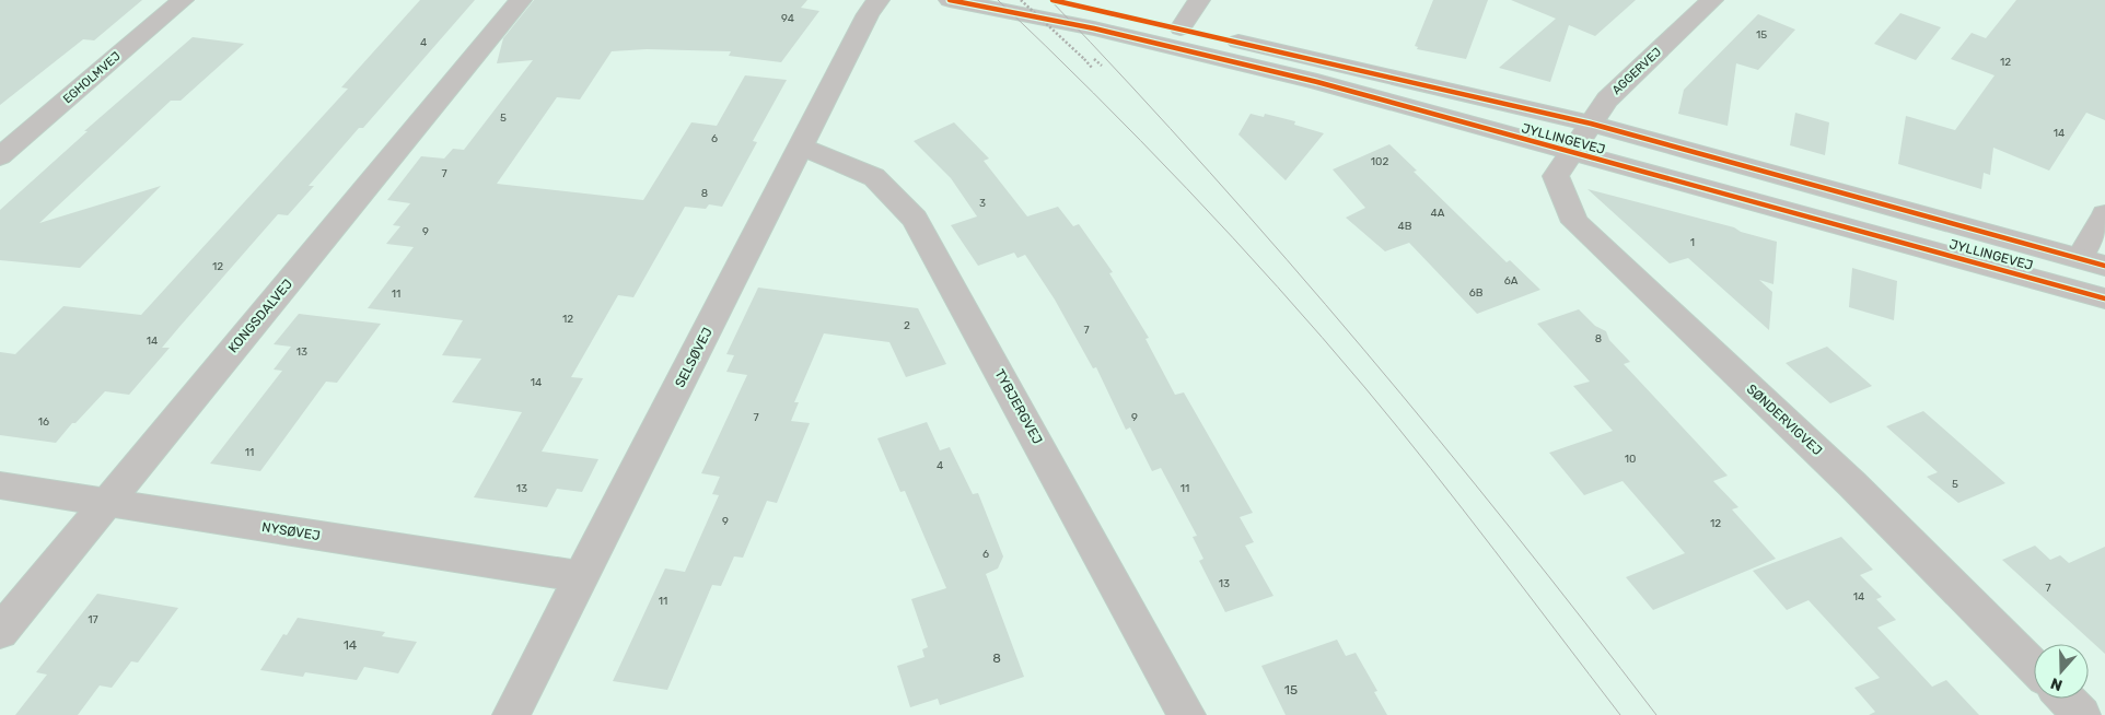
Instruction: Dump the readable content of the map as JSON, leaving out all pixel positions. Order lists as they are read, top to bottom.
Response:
{
  "streets": {
    "street": [
      "AGGERVEJ",
      "EGHOLMVEJ",
      "JYLLINGEVEJ",
      "KONGSDALVEJ",
      "SELSØVEJ",
      "TYBJERGVEJ",
      "SØNDERVIGVEJ",
      "NYSØVEJ"
    ]
  },
  "crossings": [
    ["AGGERVEJ", "JYLLINGEVEJ"],
    ["AGGERVEJ", "SØNDERVIGVEJ"],
    ["JYLLINGEVEJ", "SØNDERVIGVEJ"],
    ["KONGSDALVEJ", "NYSØVEJ"],
    ["SELSØVEJ", "TYBJERGVEJ"],
    ["SELSØVEJ", "NYSØVEJ"]
  ],
  "house_numbers": [
    "94",
    "15",
    "4",
    "12",
    "5",
    "14",
    "6",
    "102",
    "7",
    "8",
    "3",
    "4A",
    "4B",
    "9",
    "1",
    "12",
    "6A",
    "6B",
    "11",
    "12",
    "2",
    "7",
    "8",
    "14",
    "13",
    "14",
    "7",
    "9",
    "16",
    "11",
    "10",
    "4",
    "5",
    "13",
    "11",
    "9",
    "12",
    "6",
    "13",
    "7",
    "14",
    "11",
    "17",
    "14",
    "8",
    "15"
  ],
  "north": "bottom"
}
